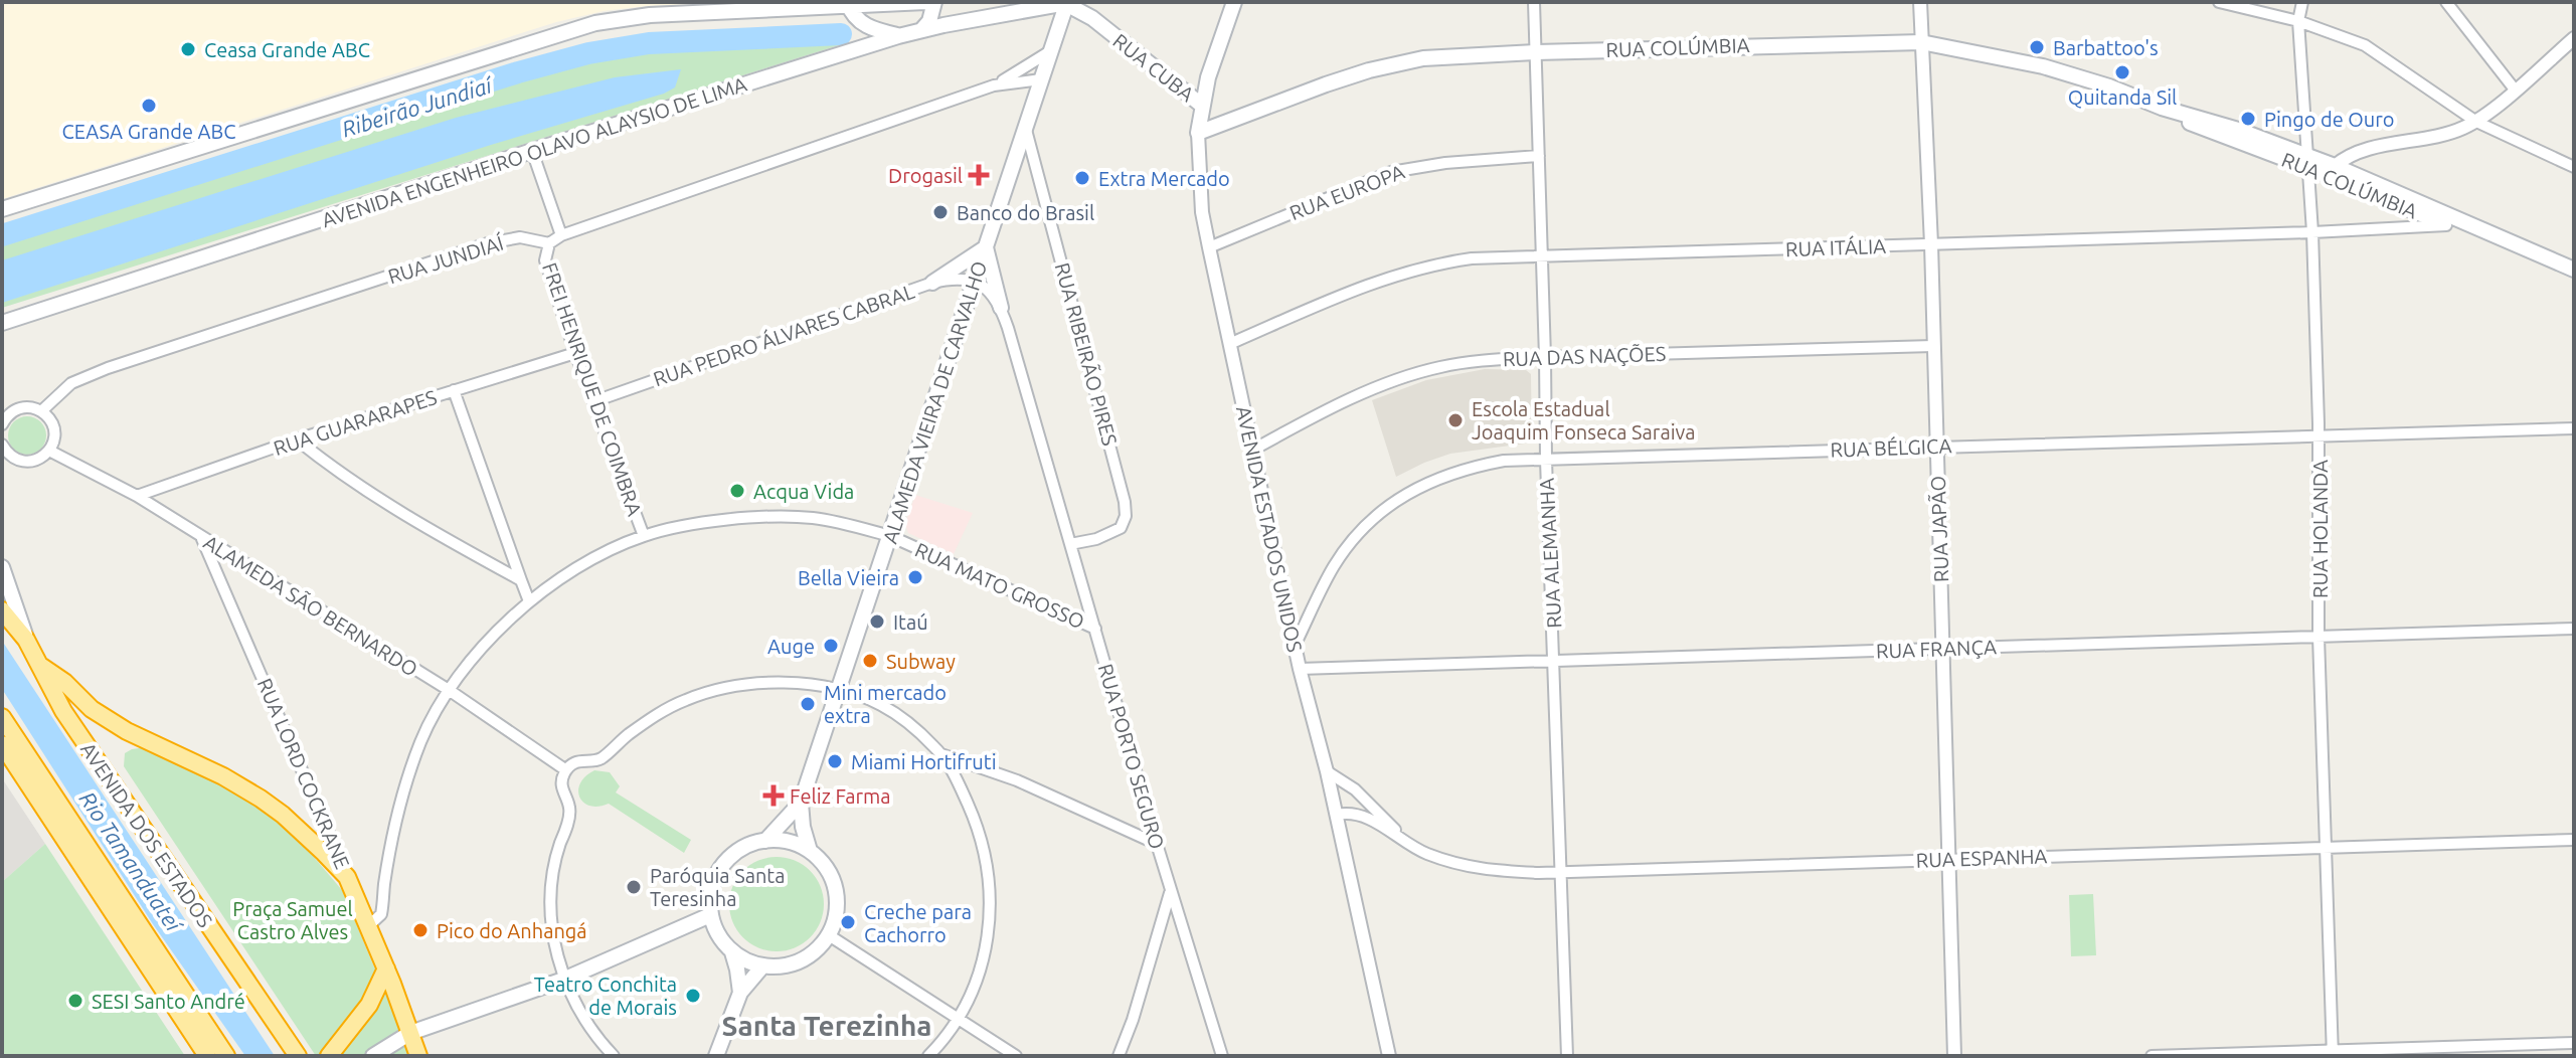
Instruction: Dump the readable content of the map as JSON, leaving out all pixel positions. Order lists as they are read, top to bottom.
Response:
{
  "streets": {
    "highway": ["RUA LORD COCKRANE", "AVENIDA DOS ESTADOS"],
    "main road": [
      "RUA COLÚMBIA",
      "RUA CUBA",
      "AVENIDA ENGENHEIRO OLAVO ALAYSIO DE LIMA",
      "ALAMEDA VIEIRA DE CARVALHO",
      "AVENIDA ESTADOS UNIDOS"
    ],
    "street": [
      "RUA EUROPA",
      "RUA ITÁLIA",
      "RUA JUNDIAÍ",
      "RUA PEDRO ÁLVARES CABRAL",
      "RUA RIBEIRÃO PIRES",
      "RUA DAS NAÇÕES",
      "FREI HENRIQUE DE COIMBRA",
      "RUA GUARARAPES",
      "RUA BÉLGICA",
      "RUA JAPÃO",
      "RUA HOLANDA",
      "RUA ALEMANHA",
      "RUA MATO GROSSO",
      "ALAMEDA SÃO BERNARDO",
      "RUA FRANÇA",
      "RUA PORTO SEGURO",
      "RUA ESPANHA"
    ]
  },
  "crossings": [
    ["RUA COLÚMBIA", "RUA ITÁLIA"],
    ["RUA COLÚMBIA", "AVENIDA ESTADOS UNIDOS"],
    ["RUA COLÚMBIA", "RUA JAPÃO"],
    ["RUA COLÚMBIA", "RUA HOLANDA"],
    ["RUA COLÚMBIA", "RUA ALEMANHA"],
    ["RUA CUBA", "AVENIDA ENGENHEIRO OLAVO ALAYSIO DE LIMA"],
    ["RUA CUBA", "ALAMEDA VIEIRA DE CARVALHO"],
    ["RUA CUBA", "AVENIDA ESTADOS UNIDOS"],
    ["AVENIDA ENGENHEIRO OLAVO ALAYSIO DE LIMA", "FREI HENRIQUE DE COIMBRA"],
    ["AVENIDA ENGENHEIRO OLAVO ALAYSIO DE LIMA", "ALAMEDA VIEIRA DE CARVALHO"],
    ["RUA EUROPA", "AVENIDA ESTADOS UNIDOS"],
    ["RUA EUROPA", "RUA ALEMANHA"],
    ["RUA ITÁLIA", "AVENIDA ESTADOS UNIDOS"],
    ["RUA ITÁLIA", "RUA JAPÃO"],
    ["RUA ITÁLIA", "RUA HOLANDA"],
    ["RUA ITÁLIA", "RUA ALEMANHA"],
    ["RUA JUNDIAÍ", "FREI HENRIQUE DE COIMBRA"],
    ["RUA PEDRO ÁLVARES CABRAL", "FREI HENRIQUE DE COIMBRA"],
    ["RUA PEDRO ÁLVARES CABRAL", "ALAMEDA VIEIRA DE CARVALHO"],
    ["RUA PEDRO ÁLVARES CABRAL", "RUA PORTO SEGURO"],
    ["RUA RIBEIRÃO PIRES", "ALAMEDA VIEIRA DE CARVALHO"],
    ["RUA RIBEIRÃO PIRES", "RUA PORTO SEGURO"],
    ["RUA DAS NAÇÕES", "AVENIDA ESTADOS UNIDOS"],
    ["RUA DAS NAÇÕES", "RUA JAPÃO"],
    ["RUA DAS NAÇÕES", "RUA ALEMANHA"],
    ["FREI HENRIQUE DE COIMBRA", "RUA GUARARAPES"],
    ["FREI HENRIQUE DE COIMBRA", "RUA MATO GROSSO"],
    ["ALAMEDA VIEIRA DE CARVALHO", "RUA MATO GROSSO"],
    ["ALAMEDA VIEIRA DE CARVALHO", "RUA PORTO SEGURO"],
    ["RUA GUARARAPES", "ALAMEDA SÃO BERNARDO"],
    ["RUA BÉLGICA", "AVENIDA ESTADOS UNIDOS"],
    ["RUA BÉLGICA", "RUA JAPÃO"],
    ["RUA BÉLGICA", "RUA HOLANDA"],
    ["RUA BÉLGICA", "RUA ALEMANHA"],
    ["AVENIDA ESTADOS UNIDOS", "RUA FRANÇA"],
    ["AVENIDA ESTADOS UNIDOS", "RUA ESPANHA"],
    ["RUA JAPÃO", "RUA FRANÇA"],
    ["RUA JAPÃO", "RUA ESPANHA"],
    ["RUA HOLANDA", "RUA FRANÇA"],
    ["RUA HOLANDA", "RUA ESPANHA"],
    ["RUA ALEMANHA", "RUA FRANÇA"],
    ["RUA ALEMANHA", "RUA ESPANHA"],
    ["RUA MATO GROSSO", "ALAMEDA SÃO BERNARDO"],
    ["RUA MATO GROSSO", "RUA PORTO SEGURO"],
    ["RUA MATO GROSSO", "RUA LORD COCKRANE"],
    ["ALAMEDA SÃO BERNARDO", "RUA LORD COCKRANE"]
  ],
  "districts": ["Santa Terezinha"],
  "water": ["Ribeirão Jundiaí", "Rio Tamanduateí"],
  "parks": ["Praça Samuel Castro Alves"],
  "places": {
    "other": [
      "Barbattoo's",
      "Ceasa Grande ABC",
      "Quitanda Sil",
      "CEASA Grande ABC",
      "Pingo de Ouro",
      "Extra Mercado",
      "Banco do Brasil",
      "Escola Estadual Joaquim Fonseca Saraiva",
      "Acqua Vida",
      "Bella Vieira",
      "Itaú",
      "Auge",
      "Subway",
      "Mini mercado extra",
      "Miami Hortifruti",
      "Paróquia Santa Teresinha",
      "Creche para Cachorro",
      "Pico do Anhangá",
      "Teatro Conchita de Morais",
      "SESI Santo André"
    ],
    "health": ["Drogasil", "Feliz Farma"]
  }
}
